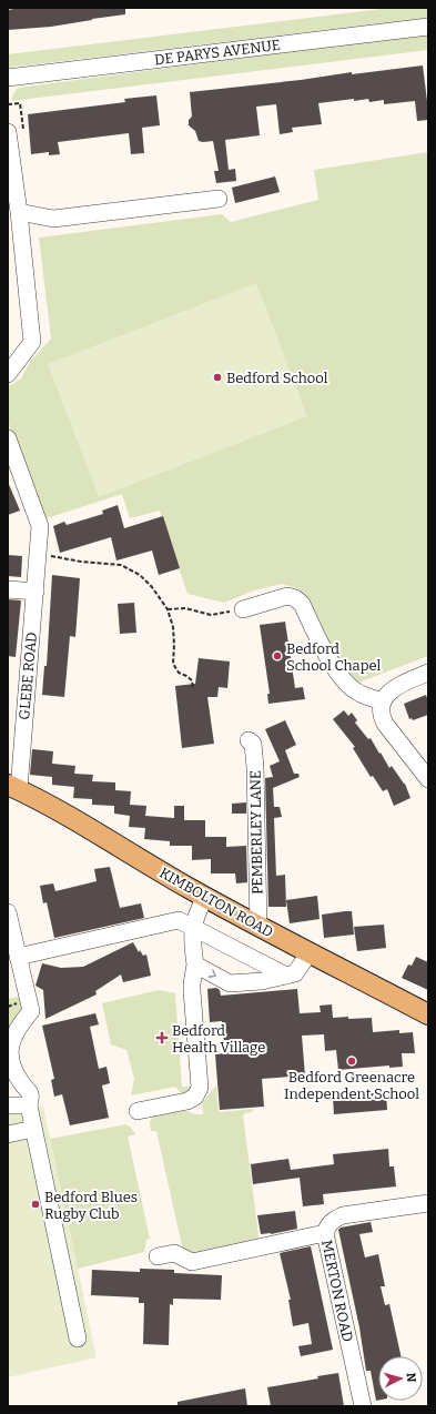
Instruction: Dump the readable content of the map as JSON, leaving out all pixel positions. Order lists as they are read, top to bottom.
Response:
{
  "streets": {
    "main road": ["KIMBOLTON ROAD"],
    "street": [
      "DE PARYS AVENUE",
      "GLEBE ROAD",
      "PEMBERLEY LANE",
      "MERTON ROAD"
    ]
  },
  "crossings": [
    ["GLEBE ROAD", "KIMBOLTON ROAD"],
    ["PEMBERLEY LANE", "KIMBOLTON ROAD"]
  ],
  "places": {
    "other": [
      "Bedford School",
      "Bedford School Chapel",
      "Bedford Greenacre Independent School",
      "Bedford Blues Rugby Club"
    ],
    "health": ["Bedford Health Village"]
  },
  "north": "right"
}
